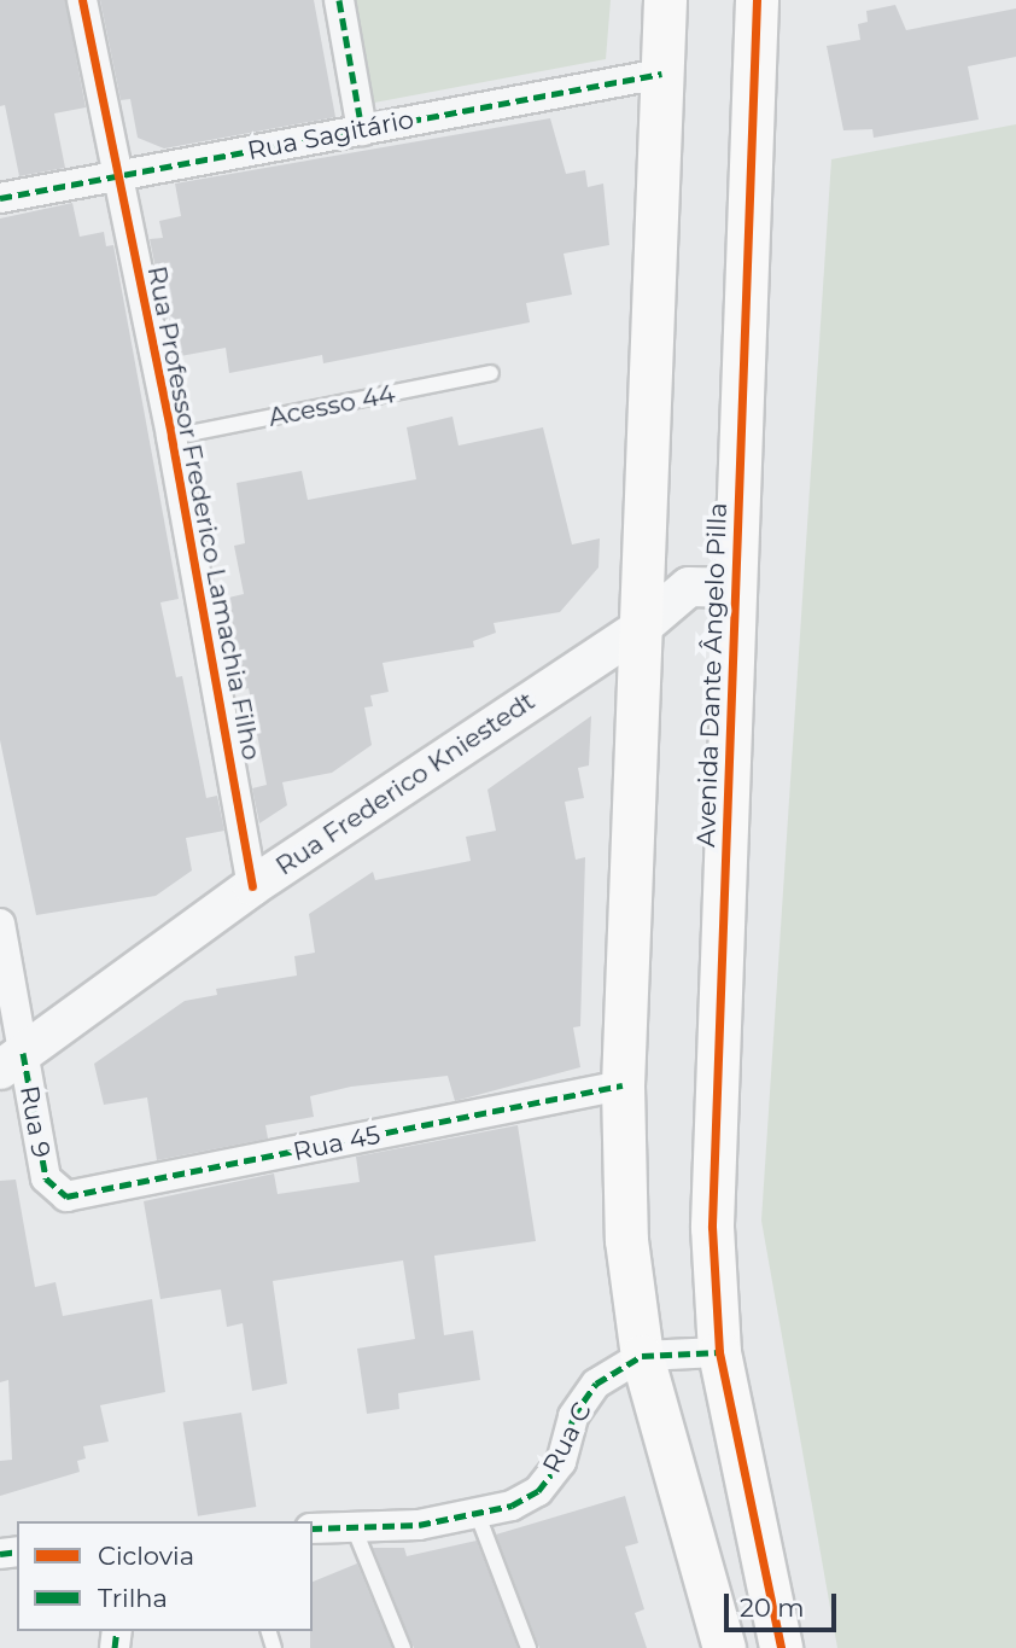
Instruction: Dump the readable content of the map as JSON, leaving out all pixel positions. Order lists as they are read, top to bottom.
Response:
{
  "streets": {
    "main road": ["Avenida Dante Ângelo Pilla"],
    "street": [
      "Rua Sagitário",
      "Rua Professor Frederico Lamachia Filho",
      "Rua Frederico Kniestedt",
      "Rua 9",
      "Rua 45",
      "Rua C"
    ],
    "lane": ["Acesso 44"]
  },
  "crossings": [
    ["Rua Sagitário", "Rua Professor Frederico Lamachia Filho"],
    ["Acesso 44", "Rua Professor Frederico Lamachia Filho"],
    ["Rua Professor Frederico Lamachia Filho", "Rua Frederico Kniestedt"],
    ["Avenida Dante Ângelo Pilla", "Rua Frederico Kniestedt"],
    ["Avenida Dante Ângelo Pilla", "Rua C"],
    ["Rua Frederico Kniestedt", "Rua 9"],
    ["Rua 9", "Rua 45"]
  ],
  "legend": ["Ciclovia", "Trilha"],
  "scale_bar": "20 m"
}
